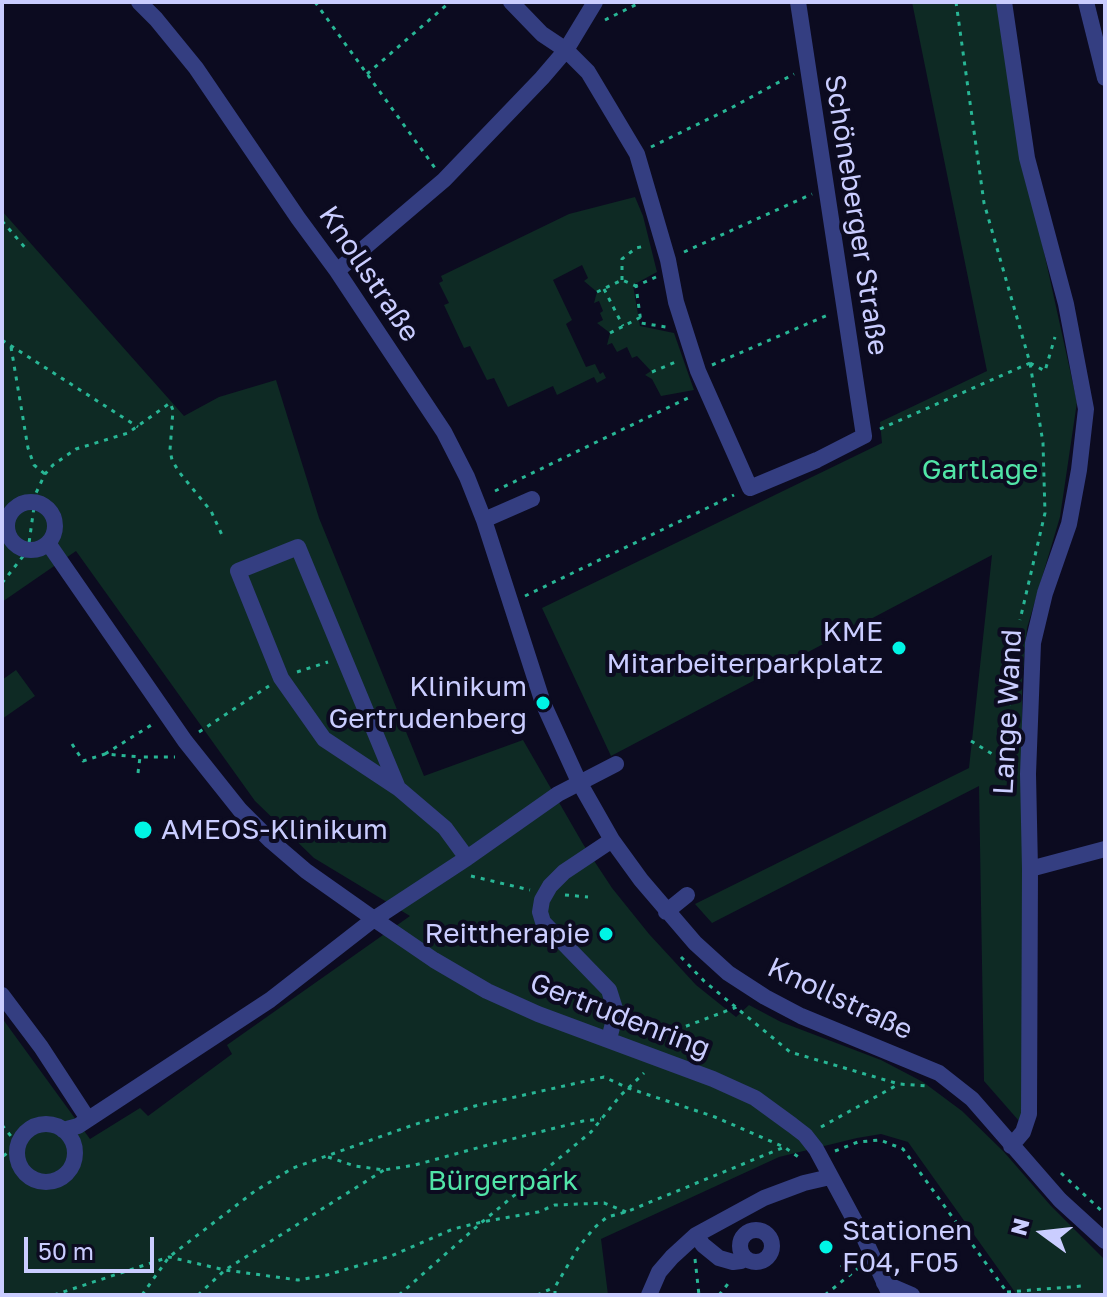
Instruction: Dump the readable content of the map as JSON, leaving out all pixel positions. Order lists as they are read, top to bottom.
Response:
{
  "streets": {
    "street": [
      "Schöneberger Straße",
      "Knollstraße",
      "Lange Wand",
      "Gertrudenring"
    ]
  },
  "crossings": [
    ["Knollstraße", "Lange Wand"]
  ],
  "parks": ["Gartlage", "Bürgerpark"],
  "places": [
    "KME Mitarbeiterparkplatz",
    "Klinikum Gertrudenberg",
    "AMEOS-Klinikum",
    "Reittherapie",
    "Stationen F04, F05"
  ],
  "scale_bar": "50 m",
  "north": "left"
}
